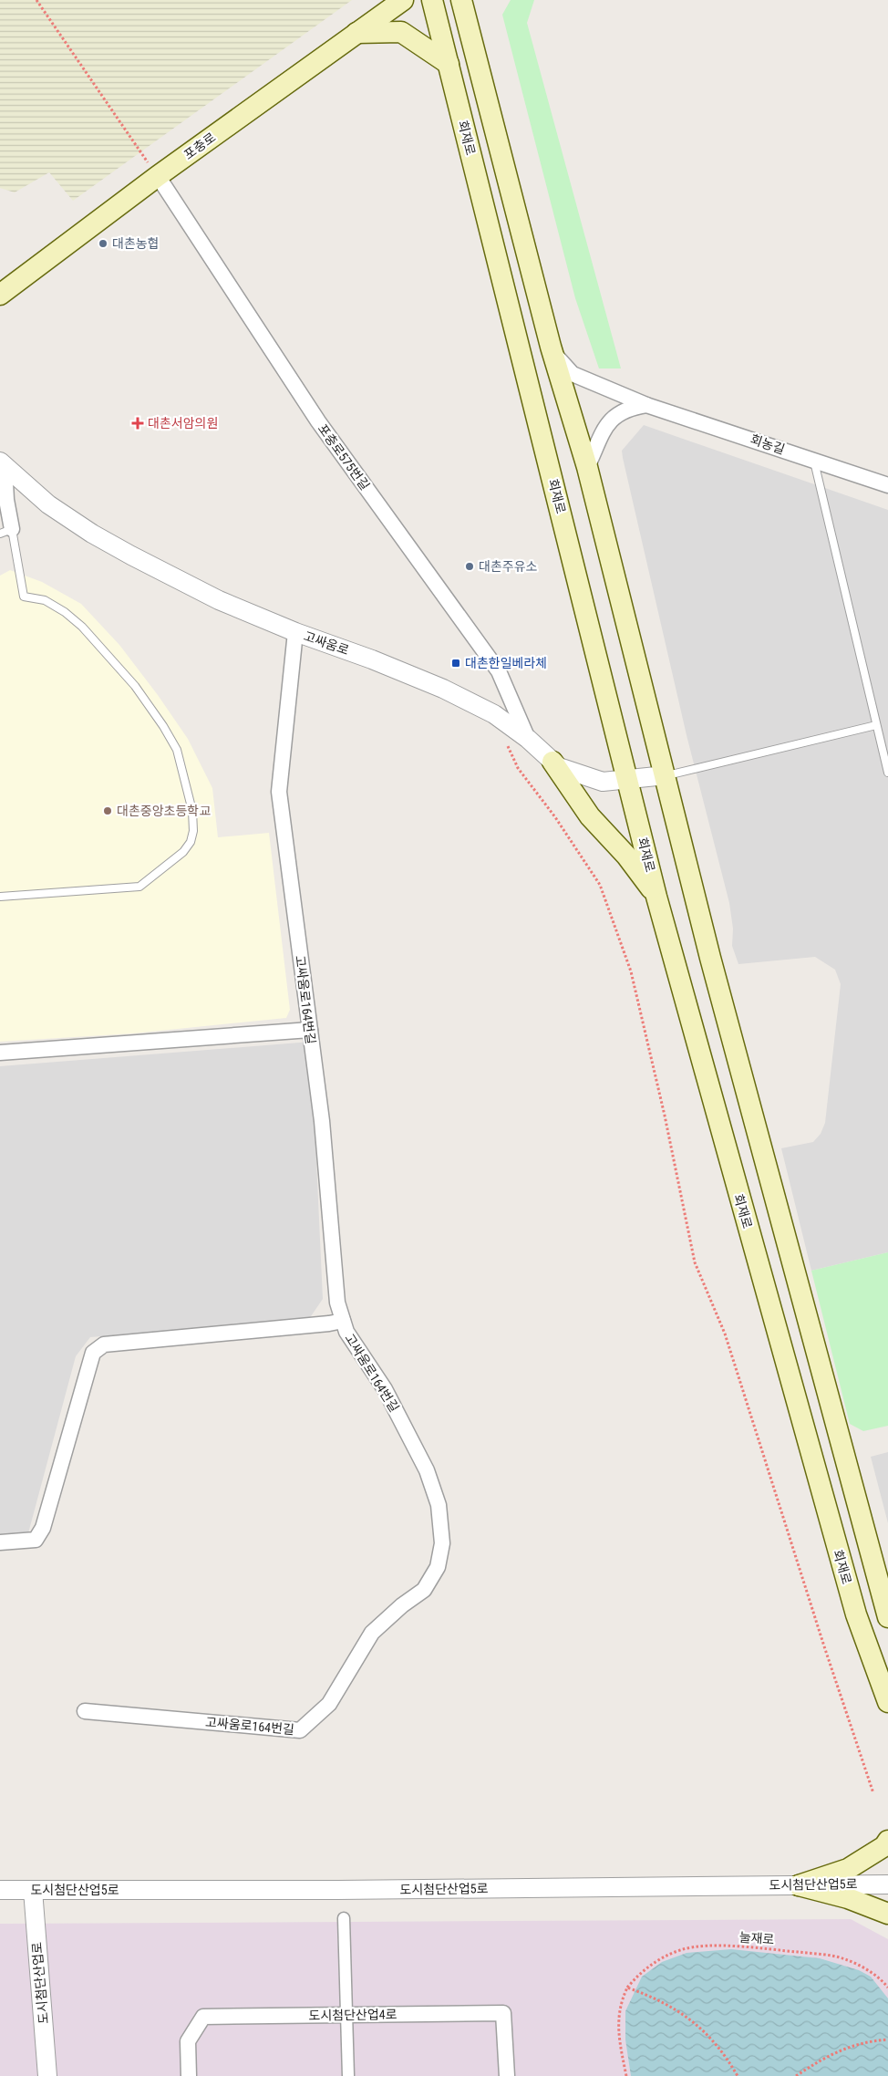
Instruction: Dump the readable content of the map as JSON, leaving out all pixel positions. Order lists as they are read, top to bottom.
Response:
{
  "streets": {
    "main road": ["회재로", "포충로"],
    "street": [
      "회농길",
      "포충로575번길",
      "고싸움로",
      "고싸움로164번길",
      "도시첨단산업5로",
      "도시첨단산업로",
      "도시첨단산업4로"
    ],
    "path": ["눌재로"]
  },
  "crossings": [
    ["회재로", "고싸움로"],
    ["포충로", "포충로575번길"],
    ["포충로575번길", "고싸움로"],
    ["고싸움로", "고싸움로164번길"],
    ["도시첨단산업5로", "도시첨단산업로"]
  ],
  "places": {
    "other": ["대촌농협", "대촌주유소", "대촌중앙초등학교"],
    "health": ["대촌서암의원"],
    "transit": ["대촌한일베라체"]
  }
}
